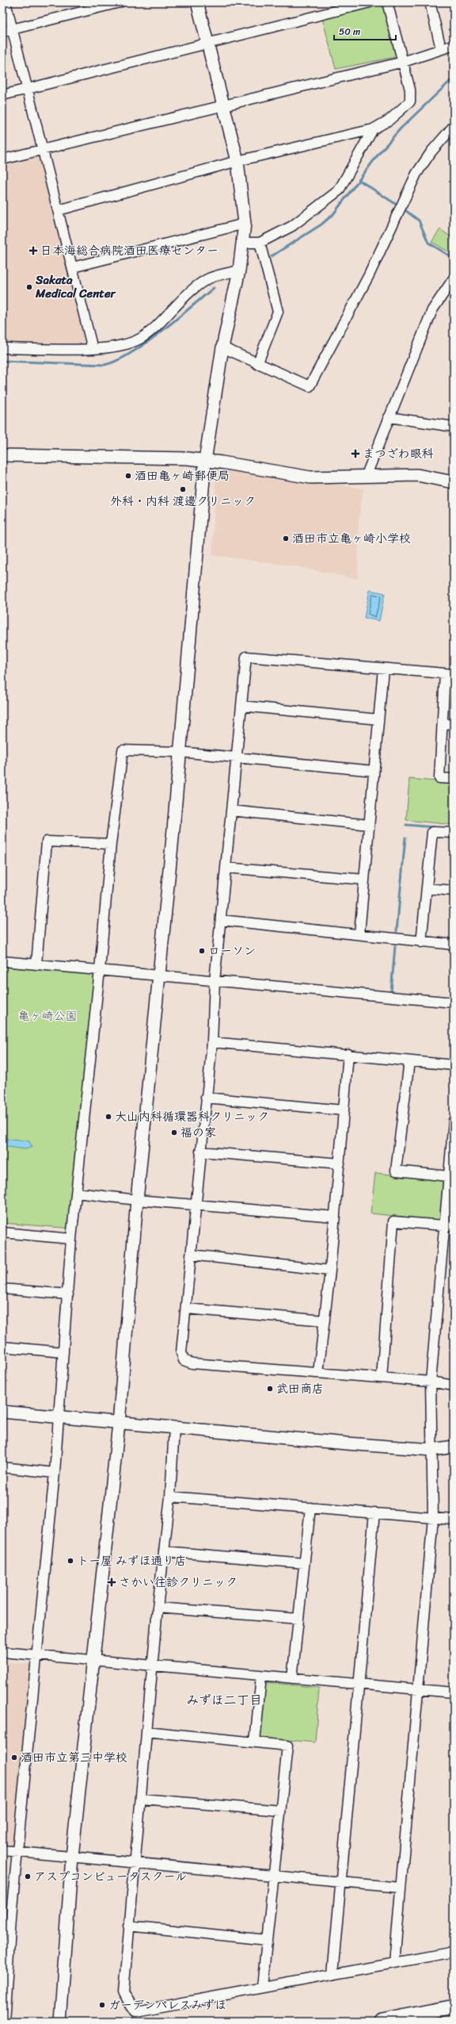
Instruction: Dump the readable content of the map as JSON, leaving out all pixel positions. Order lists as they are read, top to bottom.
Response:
{
  "districts": ["みずほ二丁目"],
  "parks": ["亀ヶ崎公園"],
  "places": {
    "health": ["日本海総合病院酒田医療センター", "まつざわ眼科", "さかい往診クリニック"],
    "other": [
      "Sakata Medical Center",
      "酒田亀ヶ崎郵便局",
      "外科・内科 渡邊クリニック",
      "酒田市立亀ヶ崎小学校",
      "ローソン",
      "大山内科循環器科クリニック",
      "福の家",
      "武田商店",
      "トー屋 みずほ通り店",
      "酒田市立第三中学校",
      "アスプコンピュータスクール",
      "ガーデンパレスみずほ"
    ]
  },
  "scale_bar": "50 m"
}
